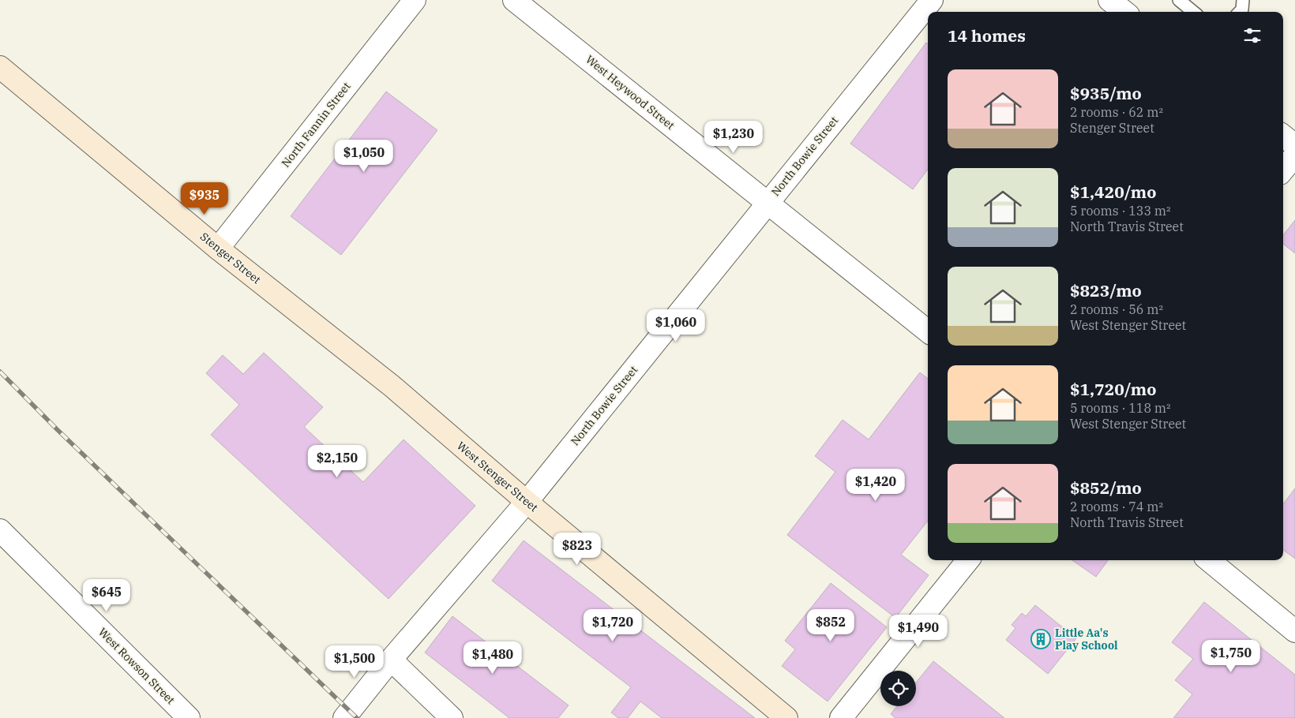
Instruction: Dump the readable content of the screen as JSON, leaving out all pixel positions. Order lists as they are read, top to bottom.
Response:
{
  "streets": {
    "street": [
      "West Heywood Street",
      "North Fannin Street",
      "North Bowie Street",
      "Stenger Street",
      "West Stenger Street",
      "West Rowson Street"
    ]
  },
  "crossings": [
    ["West Heywood Street", "North Bowie Street"],
    ["North Fannin Street", "Stenger Street"],
    ["North Bowie Street", "West Stenger Street"],
    ["Stenger Street", "West Stenger Street"]
  ],
  "places": {
    "building": ["Little Aa's Play School"]
  },
  "page": {
    "heading": "14 homes",
    "list": [
      {
        "name": "$935/mo",
        "note": "2 rooms · 62 m² · Stenger Street"
      },
      {
        "name": "$1,420/mo",
        "note": "5 rooms · 133 m² · North Travis Street"
      },
      {
        "name": "$823/mo",
        "note": "2 rooms · 56 m² · West Stenger Street"
      },
      {
        "name": "$1,720/mo",
        "note": "5 rooms · 118 m² · West Stenger Street"
      },
      {
        "name": "$852/mo",
        "note": "2 rooms · 74 m² · North Travis Street"
      }
    ],
    "price": [
      "$1,230",
      "$1,050",
      "$935",
      "$1,060",
      "$2,150",
      "$1,420",
      "$823",
      "$645",
      "$1,720",
      "$852",
      "$1,490",
      "$1,750",
      "$1,480",
      "$1,500"
    ]
  }
}
